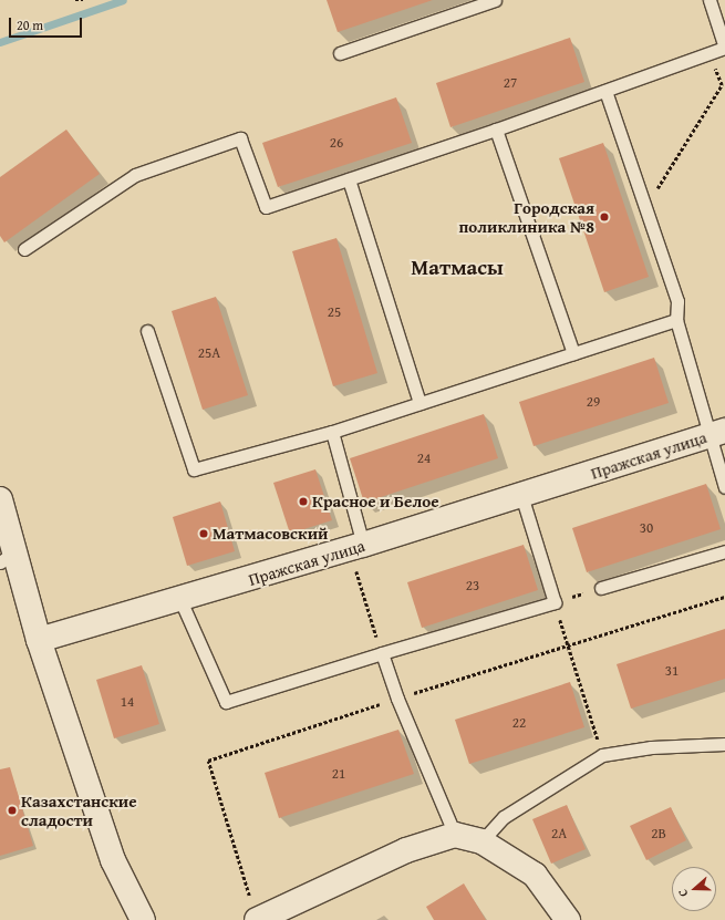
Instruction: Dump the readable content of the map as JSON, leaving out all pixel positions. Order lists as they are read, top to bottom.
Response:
{
  "streets": {
    "street": ["Пражская улица"]
  },
  "districts": ["Матмасы"],
  "places": [
    "Городская поликлиника №8",
    "Красное и Белое",
    "Матмасовский",
    "Казахстанские сладости"
  ],
  "house_numbers": [
    "27",
    "26",
    "25",
    "25А",
    "29",
    "24",
    "30",
    "23",
    "31",
    "14",
    "22",
    "21",
    "2А",
    "2В"
  ],
  "scale_bar": "20 m",
  "north": "left"
}
